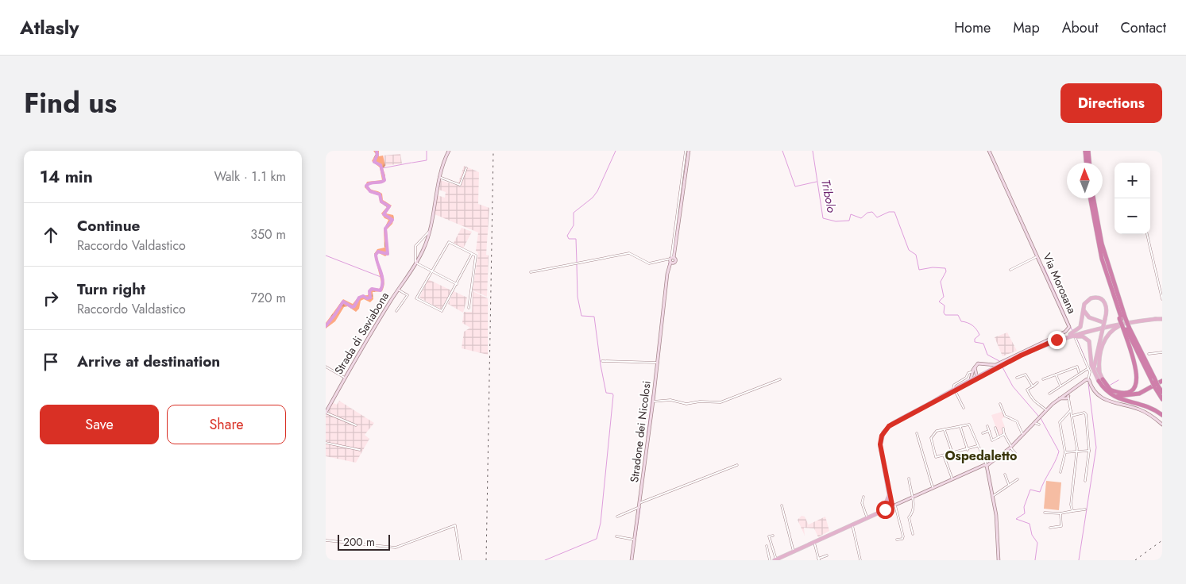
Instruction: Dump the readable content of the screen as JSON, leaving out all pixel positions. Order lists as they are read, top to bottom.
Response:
{
  "streets": {
    "street": ["Via Morosana", "Strada di Saviabona", "Stradone dei Nicolosi"]
  },
  "districts": ["Ospedaletto"],
  "water": ["Tribolo"],
  "scale_bar": "200 m",
  "north": "top",
  "page": {
    "header": "Atlasly",
    "nav": [
      "Home",
      "Map",
      "About",
      "Contact"
    ],
    "title": "Find us",
    "buttons": [
      "Directions",
      ["Save", "Share"]
    ],
    "heading": ["14 min", "Walk · 1.1 km"],
    "map_buttons": ["+", "−"],
    "list": [
      ["Continue", "Raccordo Valdastico", "350 m"],
      ["Turn right", "Raccordo Valdastico", "720 m"],
      "Arrive at destination"
    ],
    "scale": "200 m"
  }
}
